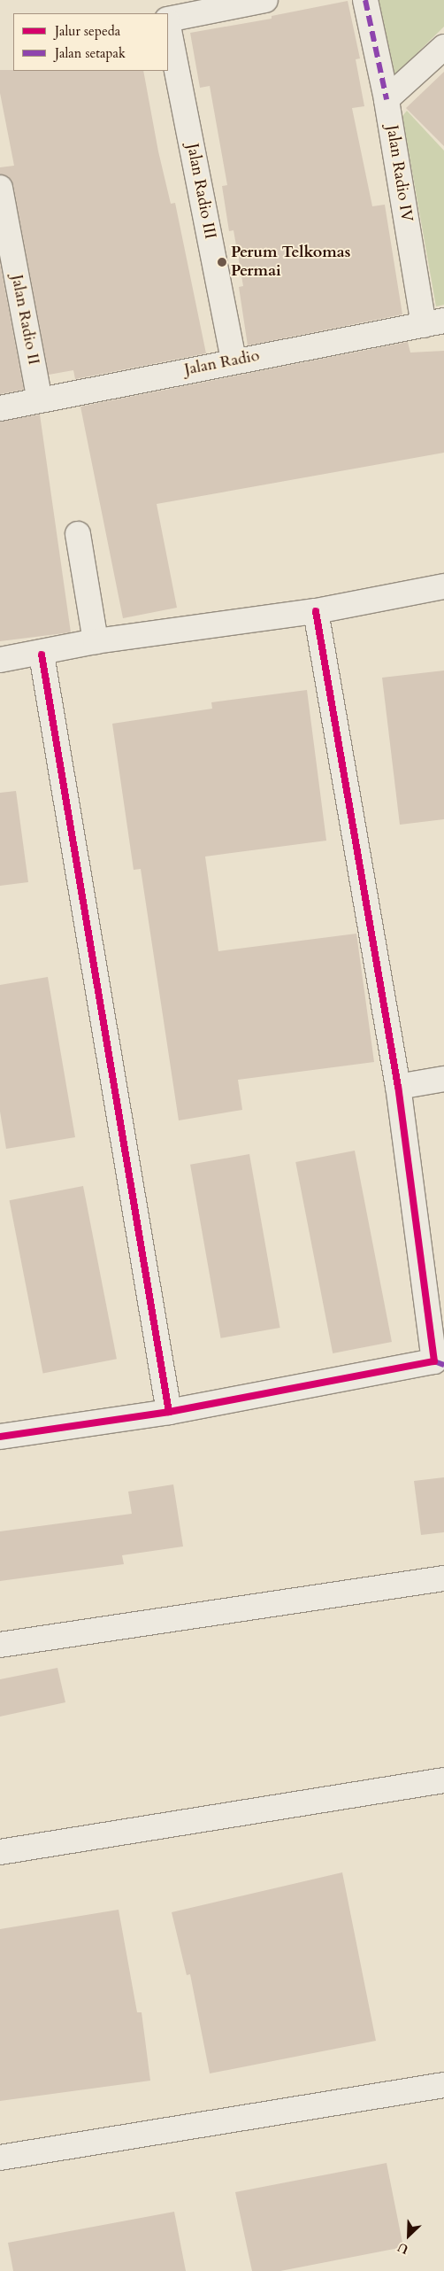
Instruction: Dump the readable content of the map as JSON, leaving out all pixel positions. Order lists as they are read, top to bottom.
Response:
{
  "streets": {
    "street": [
      "Jalan Radio IV",
      "Jalan Radio III",
      "Jalan Radio II",
      "Jalan Radio"
    ]
  },
  "crossings": [
    ["Jalan Radio IV", "Jalan Radio"],
    ["Jalan Radio III", "Jalan Radio"],
    ["Jalan Radio II", "Jalan Radio"]
  ],
  "places": ["Perum Telkomas Permai"],
  "legend": ["Jalur sepeda", "Jalan setapak"],
  "north": "bottom left"
}
